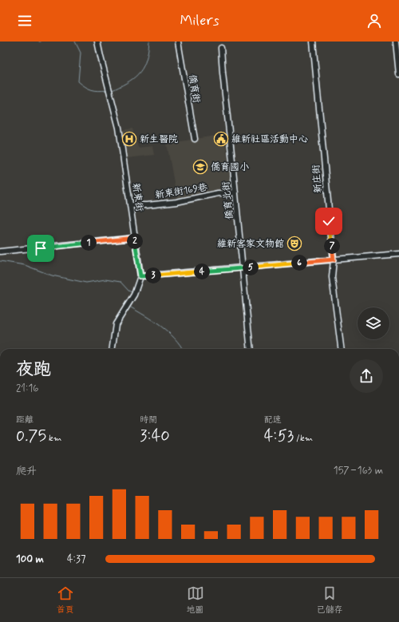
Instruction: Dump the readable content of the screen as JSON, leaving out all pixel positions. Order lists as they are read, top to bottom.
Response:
{
  "streets": {
    "street": [
      "僑育街",
      "新庄街",
      "新東街169巷",
      "新東街",
      "僑育北街"
    ]
  },
  "crossings": [
    ["新東街169巷", "新東街"],
    ["新東街169巷", "僑育北街"]
  ],
  "places": {
    "hospital": ["新生醫院"],
    "public building": ["維新社區活動中心"],
    "school or university": ["僑育國小"],
    "theatre": ["維新客家文物館"]
  },
  "page": {
    "header": "Milers",
    "pins": [
      "2",
      "1",
      "7",
      "6",
      "5",
      "4",
      "3"
    ],
    "heading": ["夜跑", "21:16"],
    "stats": [
      ["距離", "0.75 km"],
      ["時間", "3:40"],
      ["配速", "4:53 /km"]
    ],
    "chart": ["爬升", "157–163 m"],
    "list": [
      {
        "name": "100 m",
        "note": "4:37"
      }
    ],
    "tabs": ["首頁", "地圖", "已儲存"]
  }
}
